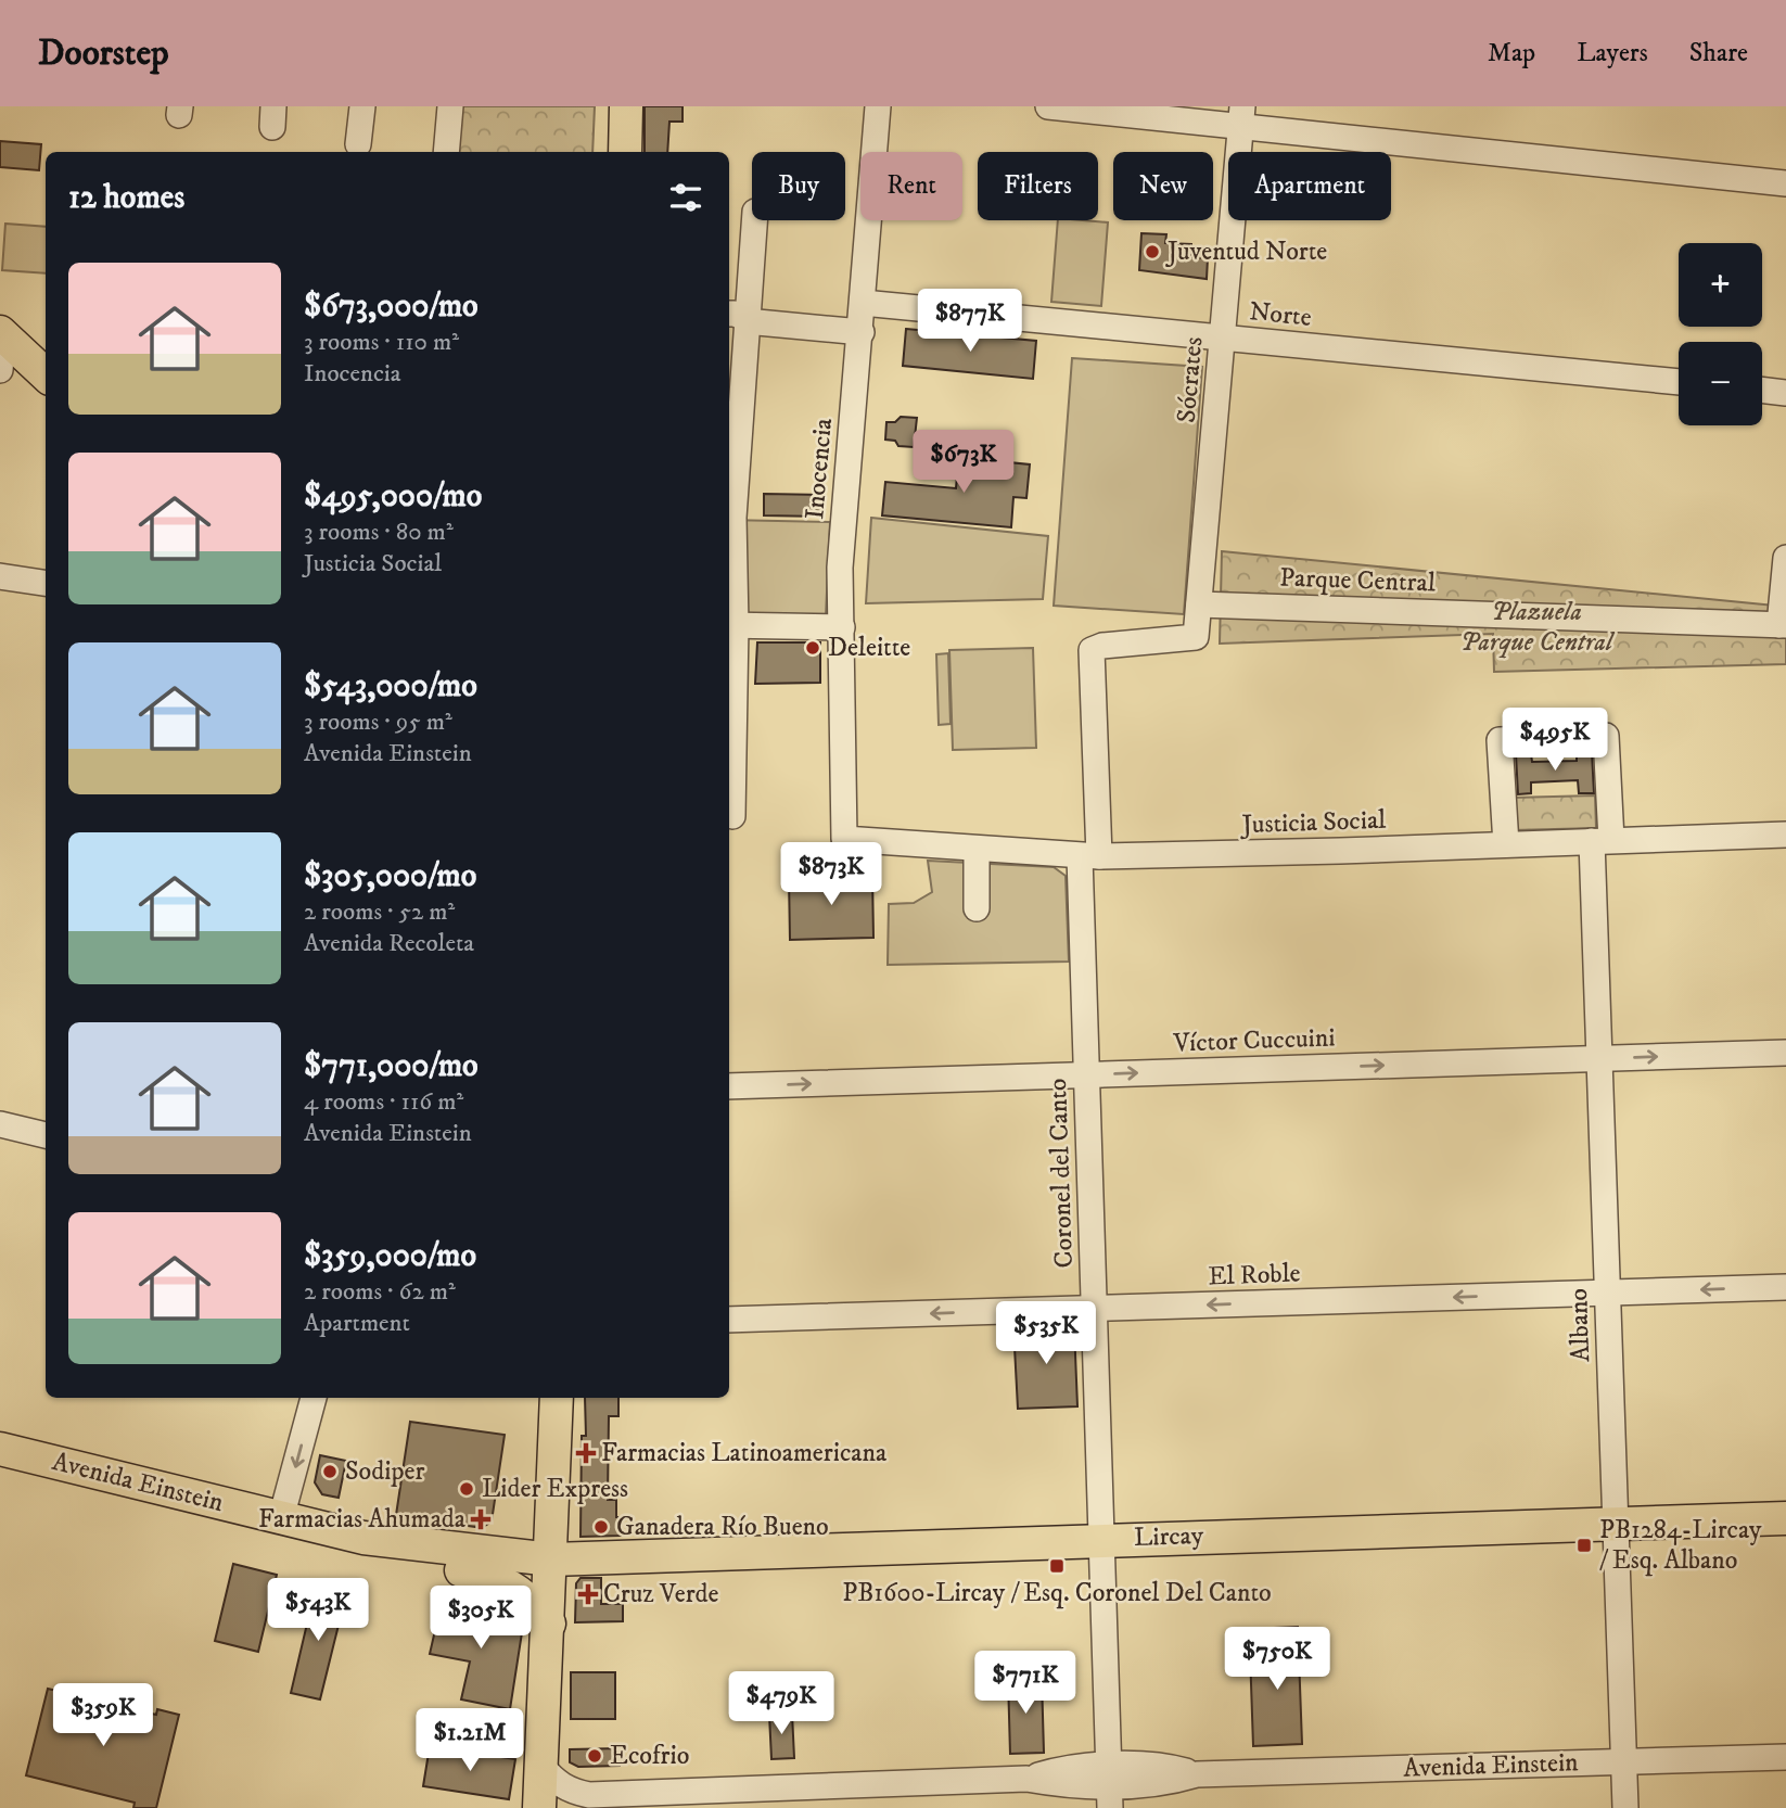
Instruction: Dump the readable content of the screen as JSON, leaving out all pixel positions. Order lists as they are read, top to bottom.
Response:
{
  "streets": {
    "main road": ["Avenida Einstein", "Lircay"],
    "street": [
      "Norte",
      "Sócrates",
      "Inocencia",
      "Parque Central",
      "Justicia Social",
      "Víctor Cuccuini",
      "Coronel del Canto",
      "El Roble",
      "Albano"
    ]
  },
  "crossings": [
    ["Norte", "Sócrates"],
    ["Norte", "Inocencia"],
    ["Sócrates", "Parque Central"],
    ["Sócrates", "Coronel del Canto"],
    ["Inocencia", "Justicia Social"],
    ["Justicia Social", "Coronel del Canto"],
    ["Justicia Social", "Albano"],
    ["Víctor Cuccuini", "Coronel del Canto"],
    ["Víctor Cuccuini", "Albano"],
    ["Coronel del Canto", "El Roble"],
    ["Coronel del Canto", "Avenida Einstein"],
    ["Coronel del Canto", "Lircay"],
    ["El Roble", "Albano"],
    ["Albano", "Avenida Einstein"],
    ["Albano", "Lircay"],
    ["Avenida Einstein", "Lircay"]
  ],
  "one_way": ["Víctor Cuccuini", "El Roble"],
  "parks": ["Plazuela Parque Central"],
  "places": {
    "other": [
      "Juventud Norte",
      "Deleitte",
      "Sodiper",
      "Lider Express",
      "Ganadera Río Bueno",
      "Ecofrio"
    ],
    "health": ["Farmacias Latinoamericana", "Farmacias Ahumada", "Cruz Verde"],
    "transit": ["PB1284-Lircay / Esq. Albano", "PB1600-Lircay / Esq. Coronel Del Canto"]
  },
  "page": {
    "header": "Doorstep",
    "nav": ["Map", "Layers", "Share"],
    "chip": [
      "Buy",
      "Rent",
      "Filters",
      "New",
      "Apartment"
    ],
    "heading": "12 homes",
    "map_buttons": ["+", "−"],
    "list": [
      {
        "name": "$673,000/mo",
        "note": "3 rooms · 110 m² · Inocencia"
      },
      {
        "name": "$495,000/mo",
        "note": "3 rooms · 80 m² · Justicia Social"
      },
      {
        "name": "$543,000/mo",
        "note": "3 rooms · 95 m² · Avenida Einstein"
      },
      {
        "name": "$305,000/mo",
        "note": "2 rooms · 52 m² · Avenida Recoleta"
      },
      {
        "name": "$771,000/mo",
        "note": "4 rooms · 116 m² · Avenida Einstein"
      },
      {
        "name": "$359,000/mo",
        "note": "2 rooms · 62 m² · Apartment"
      }
    ],
    "price": [
      "$877K",
      "$673K",
      "$495K",
      "$873K",
      "$535K",
      "$543K",
      "$305K",
      "$750K",
      "$771K",
      "$479K",
      "$359K",
      "$1.21M"
    ]
  }
}
